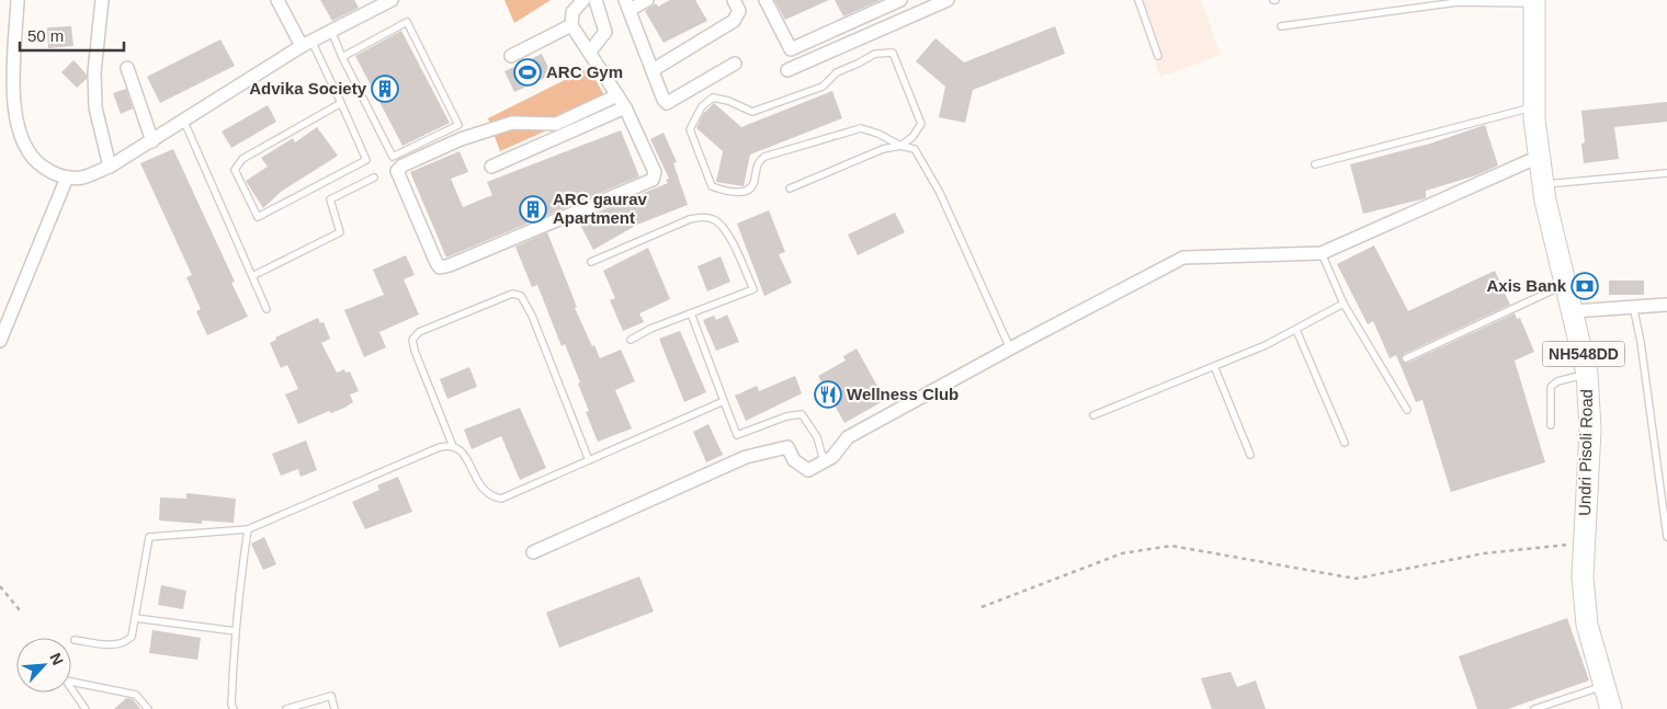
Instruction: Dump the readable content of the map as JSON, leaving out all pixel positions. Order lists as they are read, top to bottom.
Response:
{
  "streets": {
    "highway": ["NH548DD", "Undri Pisoli Road"]
  },
  "places": {
    "sports": ["ARC Gym"],
    "building": ["Advika Society", "ARC gaurav Apartment"],
    "bank": ["Axis Bank"],
    "restaurant": ["Wellness Club"]
  },
  "scale_bar": "50 m",
  "north": "top right"
}
